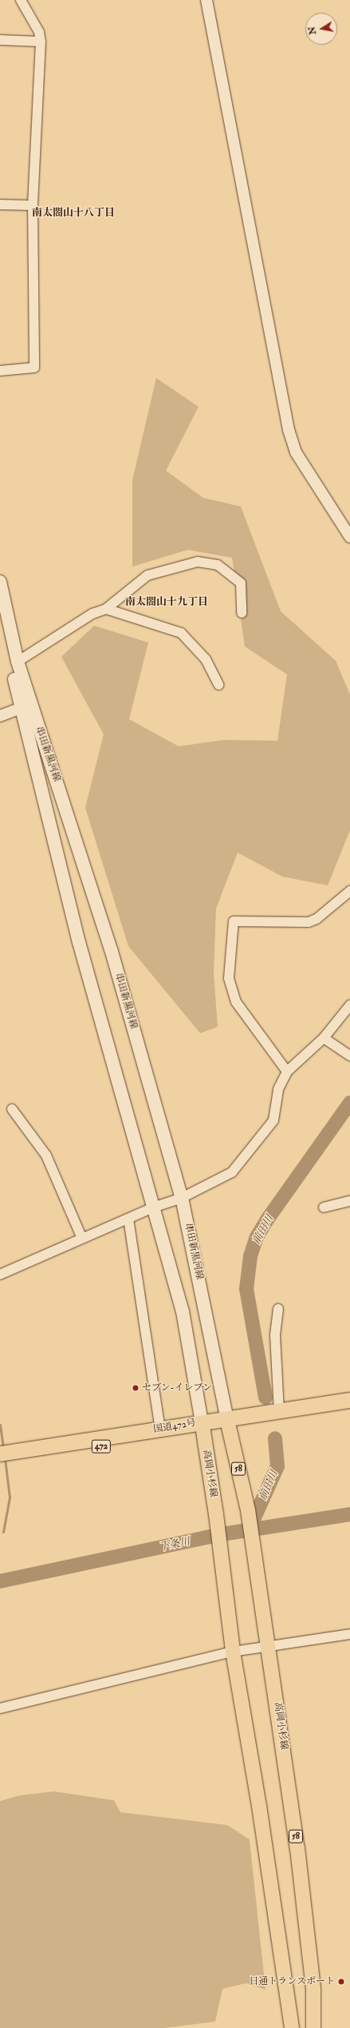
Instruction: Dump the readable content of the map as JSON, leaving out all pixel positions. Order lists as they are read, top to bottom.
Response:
{
  "streets": {
    "highway": ["国道472号", "472"],
    "main road": ["串田新黒河線", "58", "高岡小杉線"]
  },
  "crossings": [
    ["串田新黒河線", "国道472号"],
    ["串田新黒河線", "高岡小杉線"],
    ["国道472号", "高岡小杉線"]
  ],
  "districts": ["南太閤山十八丁目", "南太閤山十九丁目"],
  "water": ["前田川", "下条川"],
  "places": ["セブン-イレブン", "日通トランスポート"],
  "north": "left"
}
